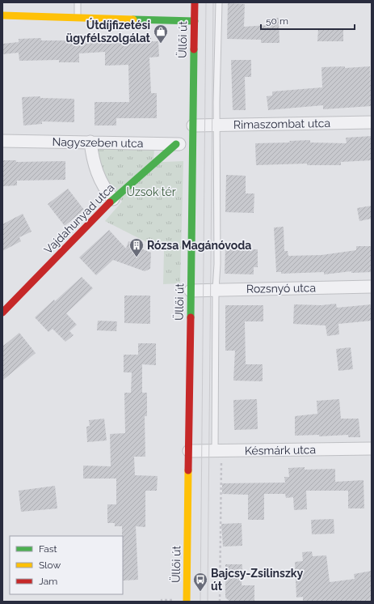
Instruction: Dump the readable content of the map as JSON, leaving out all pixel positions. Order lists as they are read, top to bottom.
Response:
{
  "streets": {
    "main road": ["Üllői út", "Vajdahunyad utca"],
    "street": [
      "Rimaszombat utca",
      "Nagyszeben utca",
      "Rozsnyó utca",
      "Késmárk utca"
    ]
  },
  "crossings": [
    ["Üllői út", "Rimaszombat utca"],
    ["Üllői út", "Nagyszeben utca"],
    ["Üllői út", "Rozsnyó utca"],
    ["Üllői út", "Késmárk utca"],
    ["Nagyszeben utca", "Vajdahunyad utca"]
  ],
  "parks": ["Uzsok tér"],
  "places": {
    "shop": ["Útdíjfizetési ügyfélszolgálat"],
    "building": ["Rózsa Magánóvoda"],
    "bus stop": ["Bajcsy-Zsilinszky út"]
  },
  "legend": ["Fast", "Slow", "Jam"],
  "scale_bar": "50 m"
}
